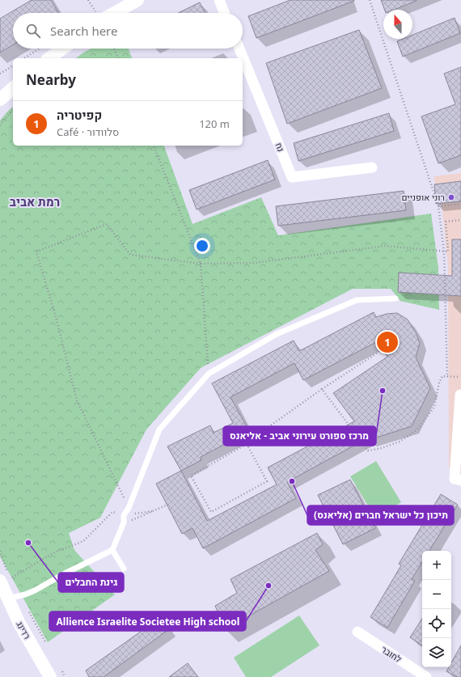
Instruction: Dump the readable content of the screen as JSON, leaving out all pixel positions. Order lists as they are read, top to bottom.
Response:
{
  "streets": {
    "street": ["נח", "רדינג", "לחובר"]
  },
  "districts": ["רמת אביב"],
  "places": [
    "רוני אופניים",
    "מרכז ספורט עירוני אביב - אליאנס",
    "תיכון כל ישראל חברים (אליאנס)",
    "גינת החבלים",
    "Allience Israelite Societee High school"
  ],
  "north": "top",
  "page": {
    "search": "Search here",
    "heading": "Nearby",
    "list": [
      {
        "mark": "1",
        "name": "קפיטריה",
        "note": "Café · סלוודור",
        "value": "120 m"
      }
    ],
    "pins": "1",
    "map_buttons": ["+", "−"]
  }
}
